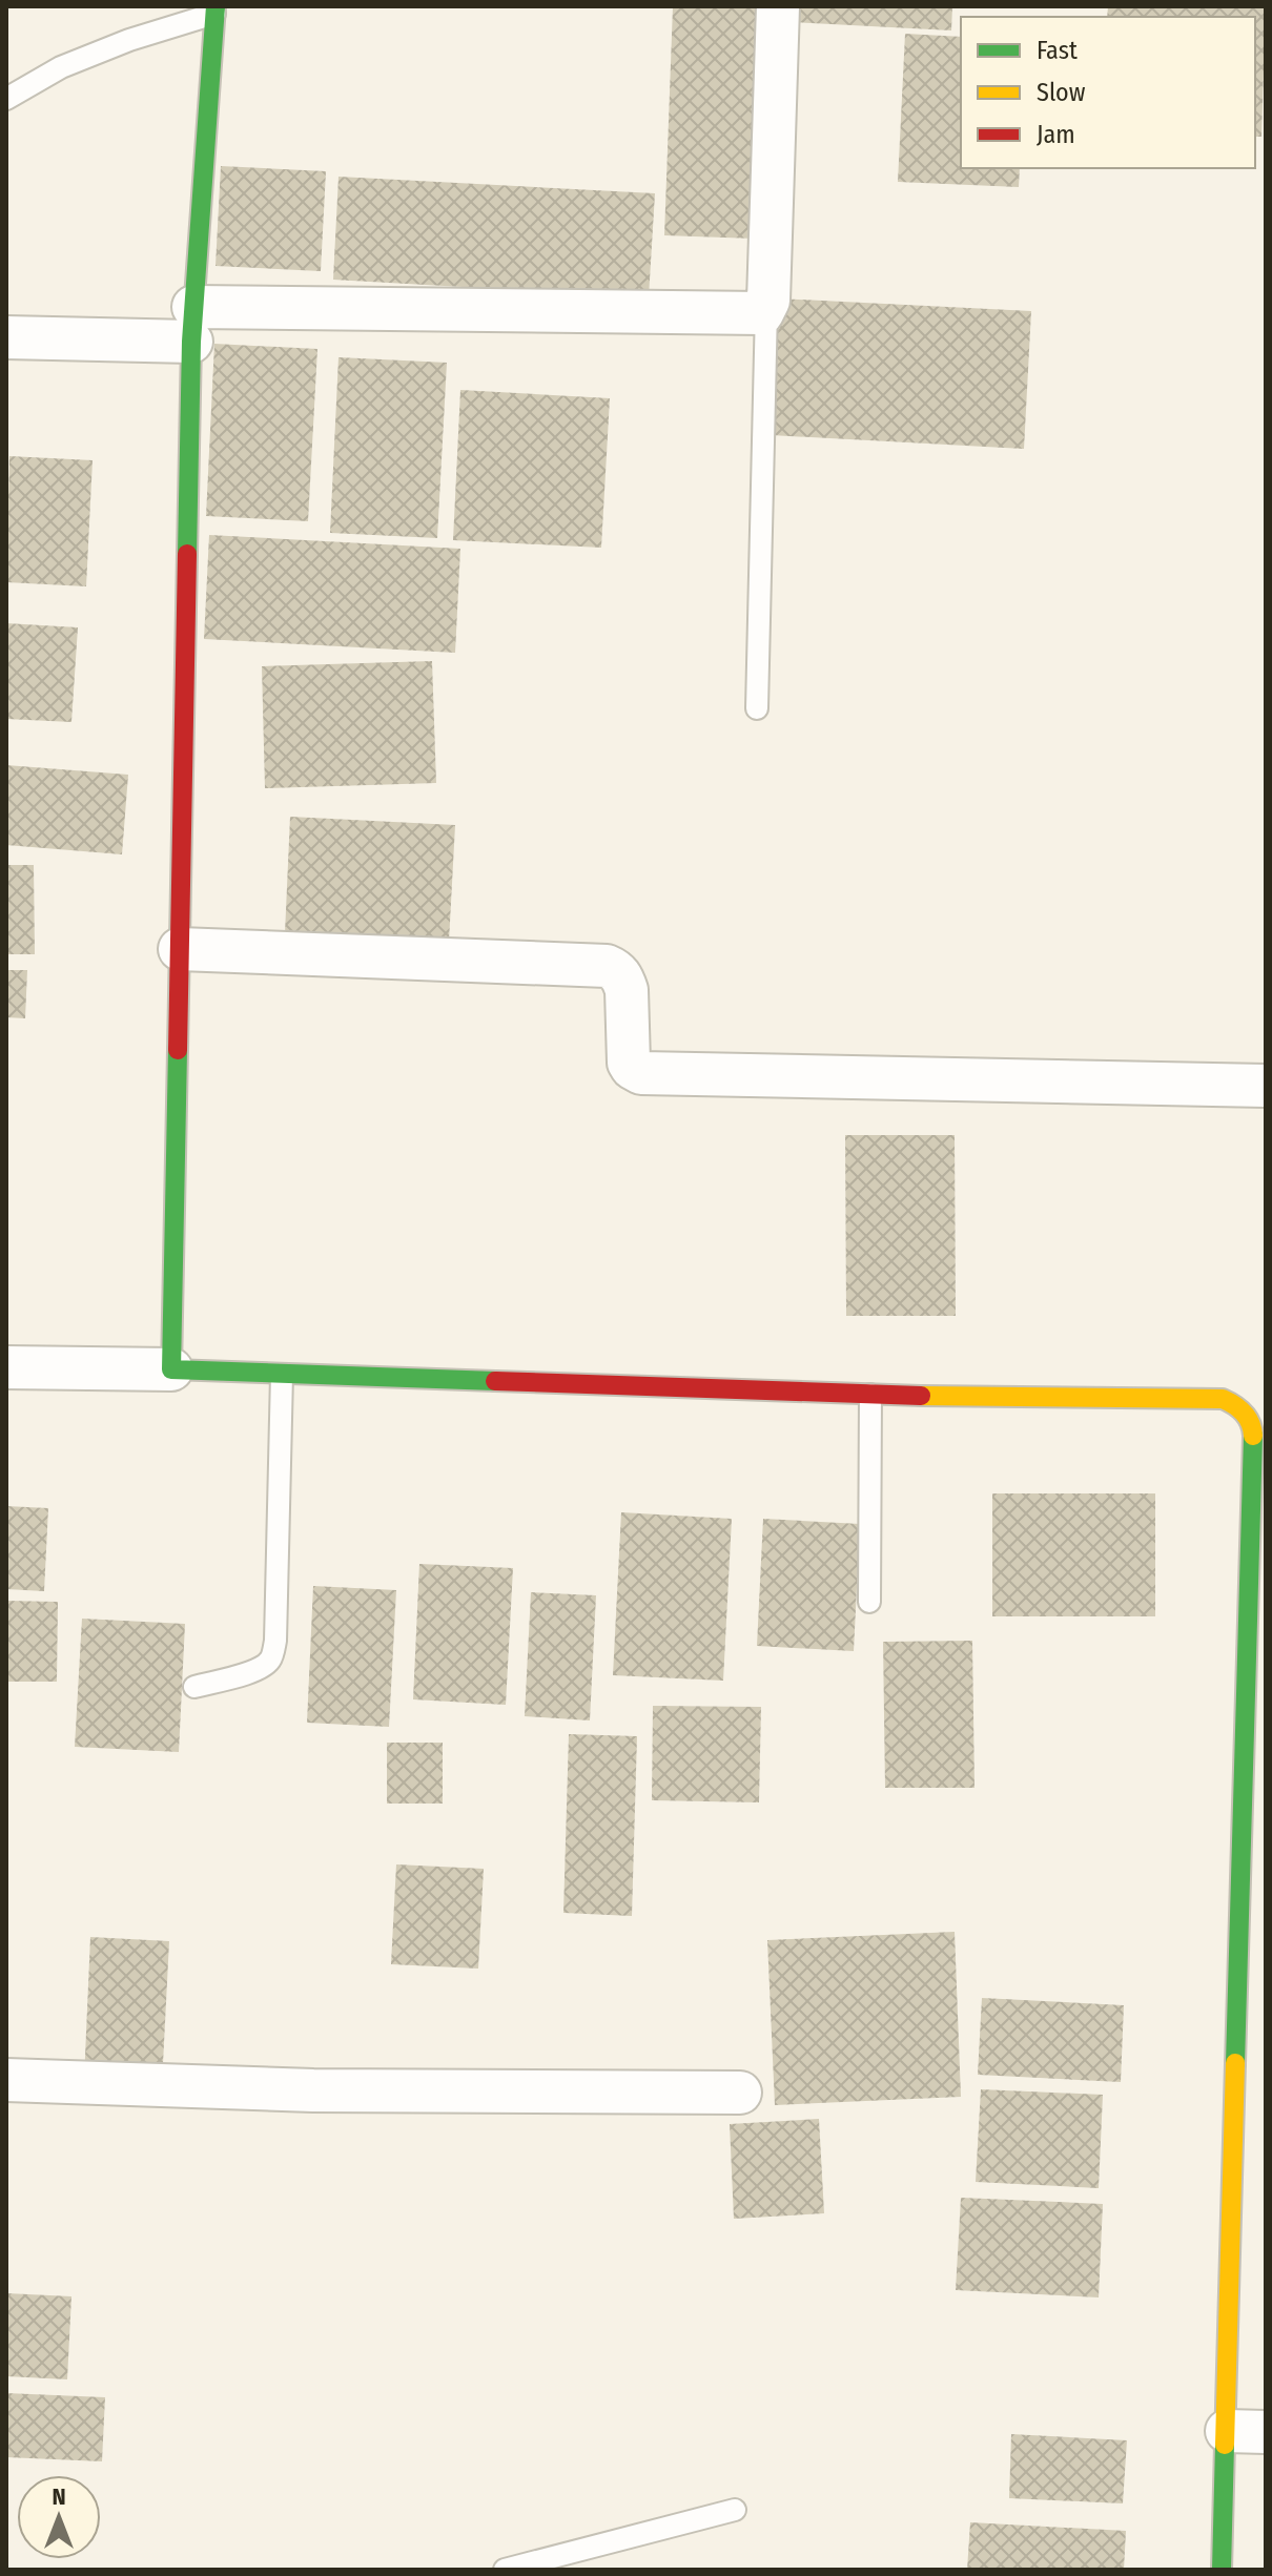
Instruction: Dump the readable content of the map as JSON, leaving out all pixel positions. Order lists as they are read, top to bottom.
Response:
{
  "legend": ["Fast", "Slow", "Jam"],
  "north": "top"
}
